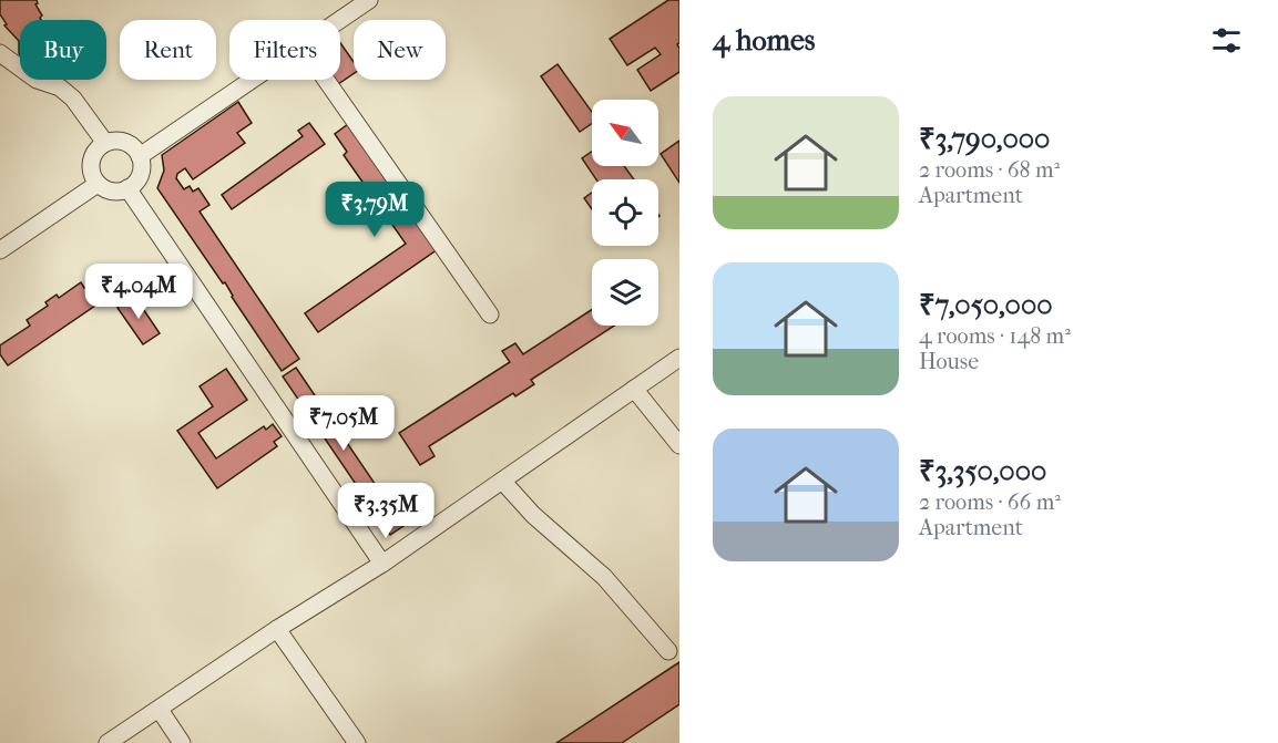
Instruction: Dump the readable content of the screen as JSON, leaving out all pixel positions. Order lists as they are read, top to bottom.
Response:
{
  "north": "top left",
  "page": {
    "heading": "4 homes",
    "chip": [
      "Buy",
      "Rent",
      "Filters",
      "New"
    ],
    "list": [
      {
        "name": "₹3,790,000",
        "note": "2 rooms · 68 m² · Apartment"
      },
      {
        "name": "₹7,050,000",
        "note": "4 rooms · 148 m² · House"
      },
      {
        "name": "₹3,350,000",
        "note": "2 rooms · 66 m² · Apartment"
      }
    ],
    "price": [
      "₹3.79M",
      "₹4.04M",
      "₹7.05M",
      "₹3.35M"
    ]
  }
}
